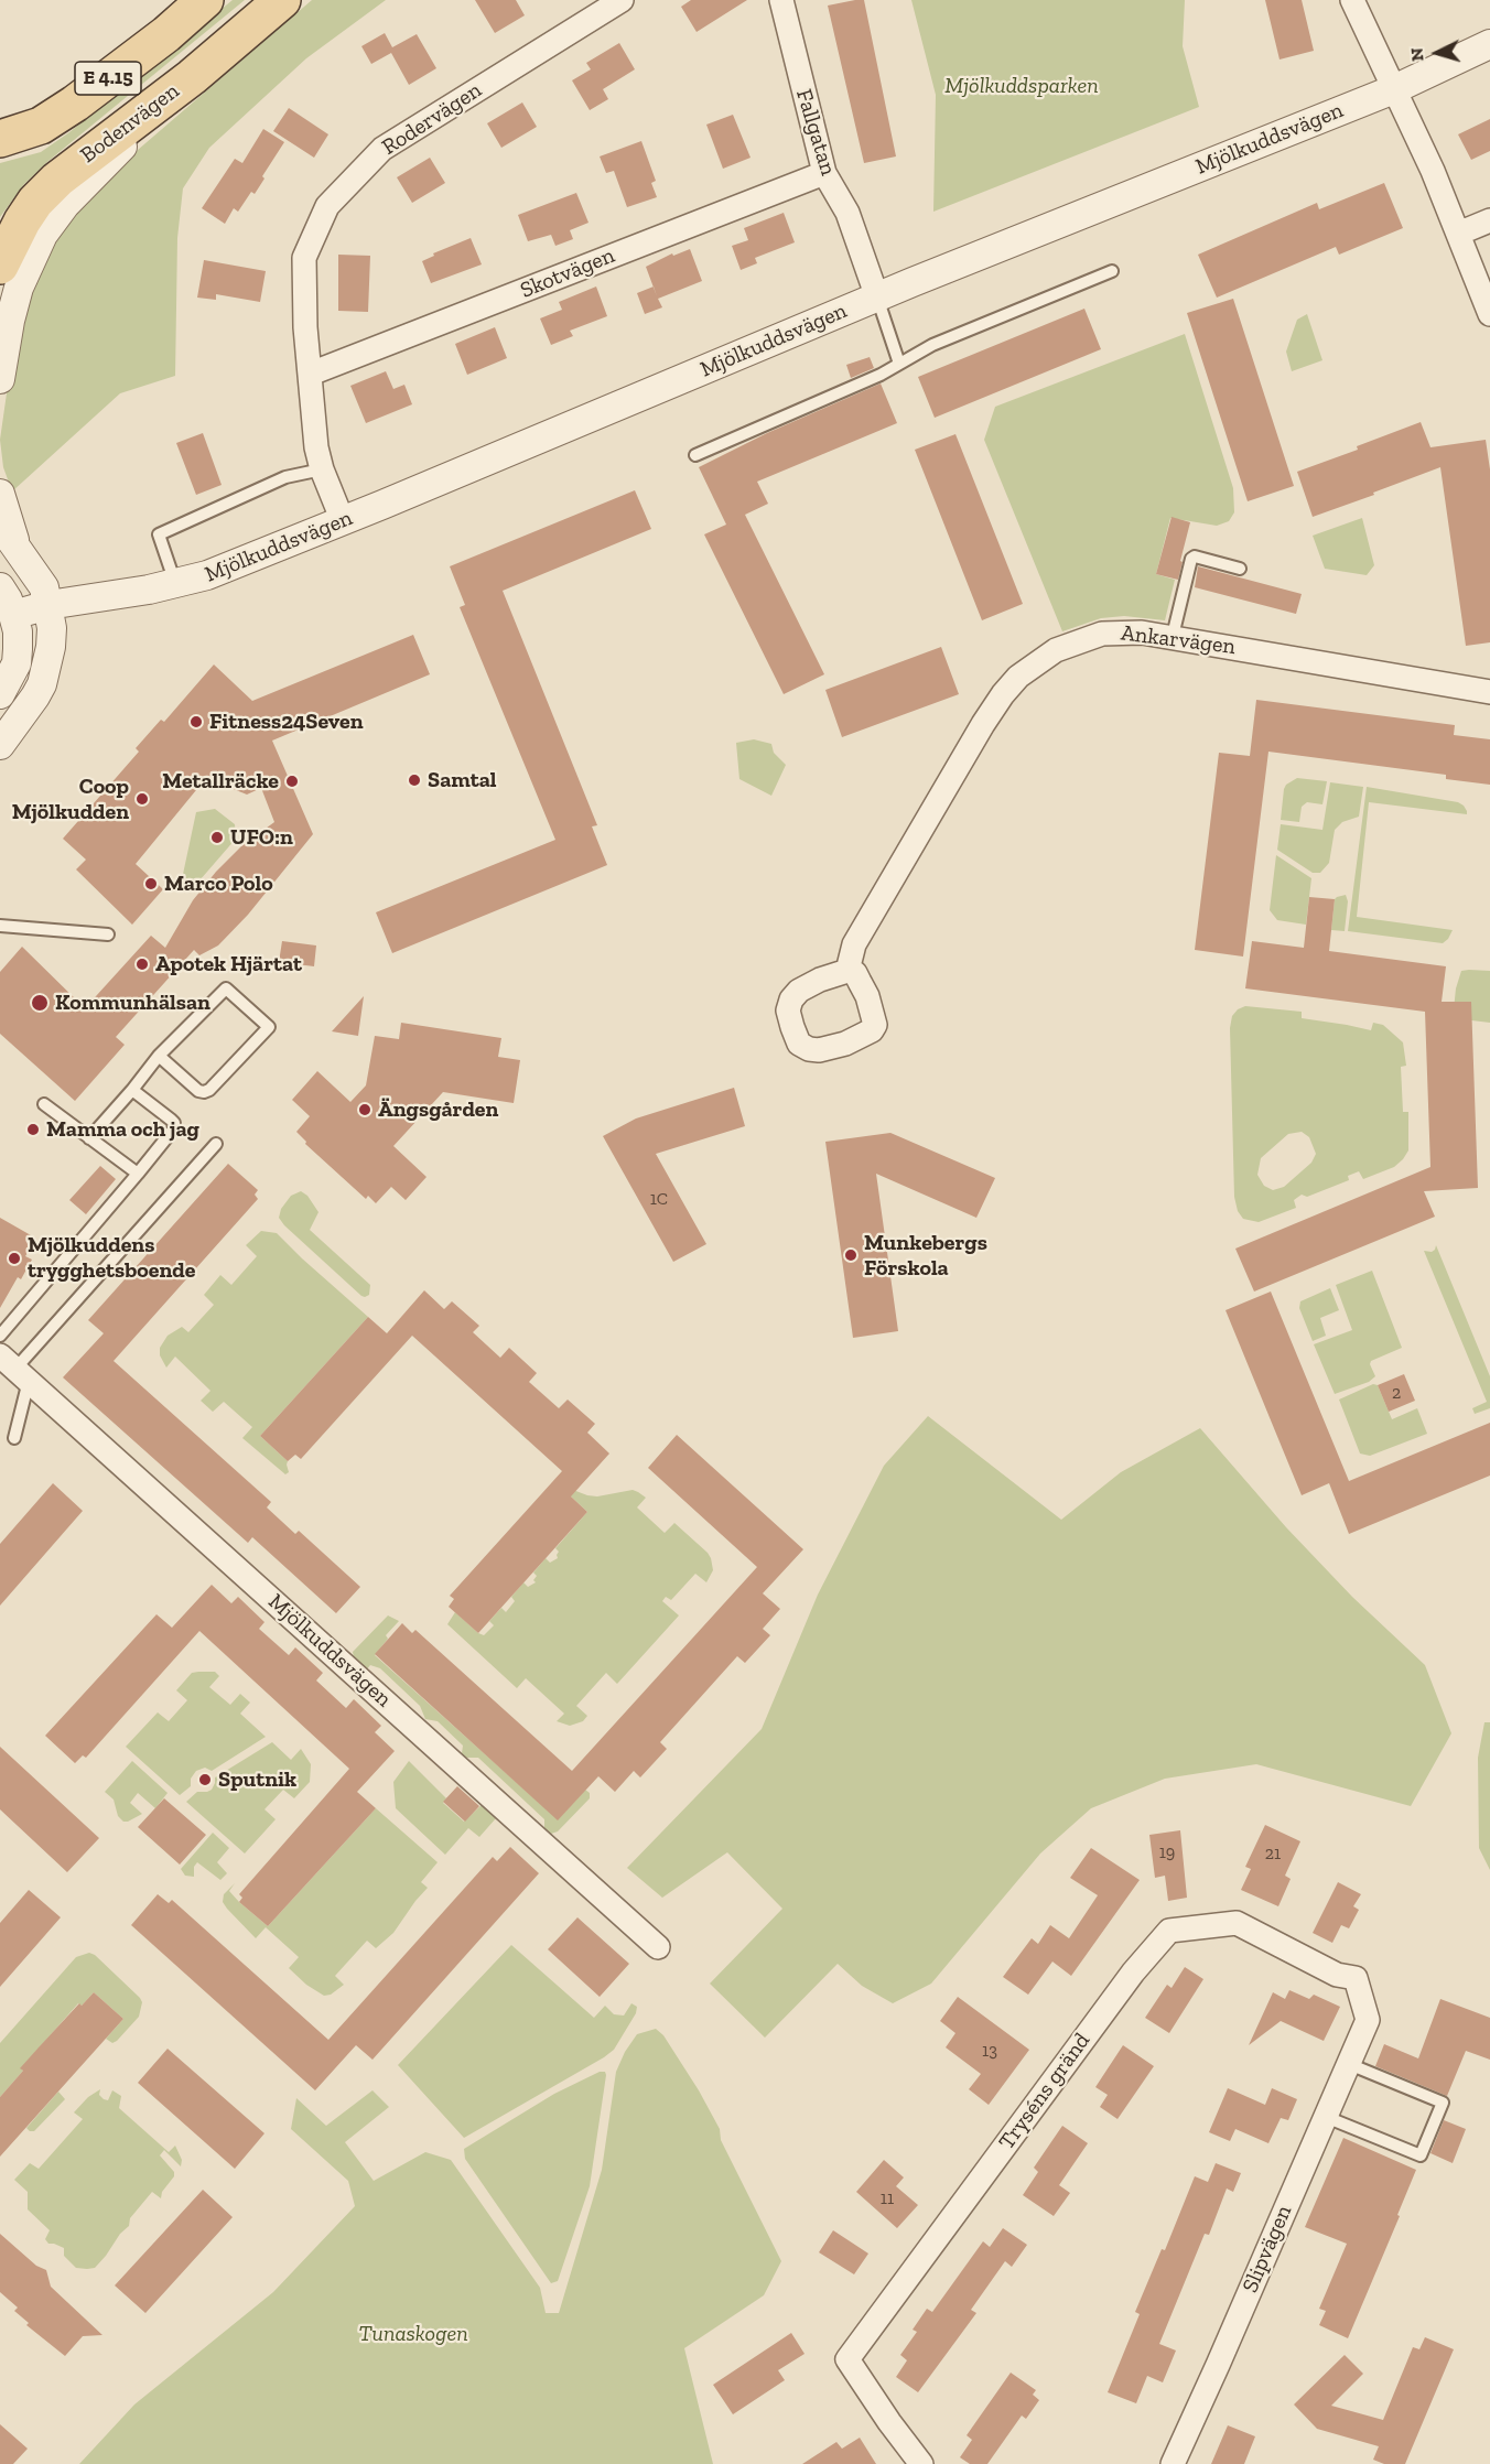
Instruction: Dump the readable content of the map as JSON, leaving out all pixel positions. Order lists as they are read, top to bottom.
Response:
{
  "streets": {
    "main road": ["E 4.15", "Bodenvägen"],
    "street": [
      "Rodervägen",
      "Fallgatan",
      "Mjölkuddsvägen",
      "Skotvägen",
      "Ankarvägen",
      "Tryséns gränd",
      "Slipvägen"
    ]
  },
  "crossings": [
    ["Rodervägen", "Mjölkuddsvägen"],
    ["Rodervägen", "Skotvägen"],
    ["Fallgatan", "Mjölkuddsvägen"],
    ["Fallgatan", "Skotvägen"],
    ["Tryséns gränd", "Slipvägen"]
  ],
  "parks": ["Mjölkuddsparken", "Tunaskogen"],
  "places": [
    "Fitness24Seven",
    "Samtal",
    "Metallräcke",
    "Coop Mjölkudden",
    "UFO:n",
    "Marco Polo",
    "Apotek Hjärtat",
    "Kommunhälsan",
    "Ängsgården",
    "Mamma och jag",
    "Munkebergs Förskola",
    "Mjölkuddens trygghetsboende",
    "Sputnik"
  ],
  "house_numbers": [
    "1C",
    "2",
    "19",
    "21",
    "13",
    "11"
  ],
  "north": "left"
}
